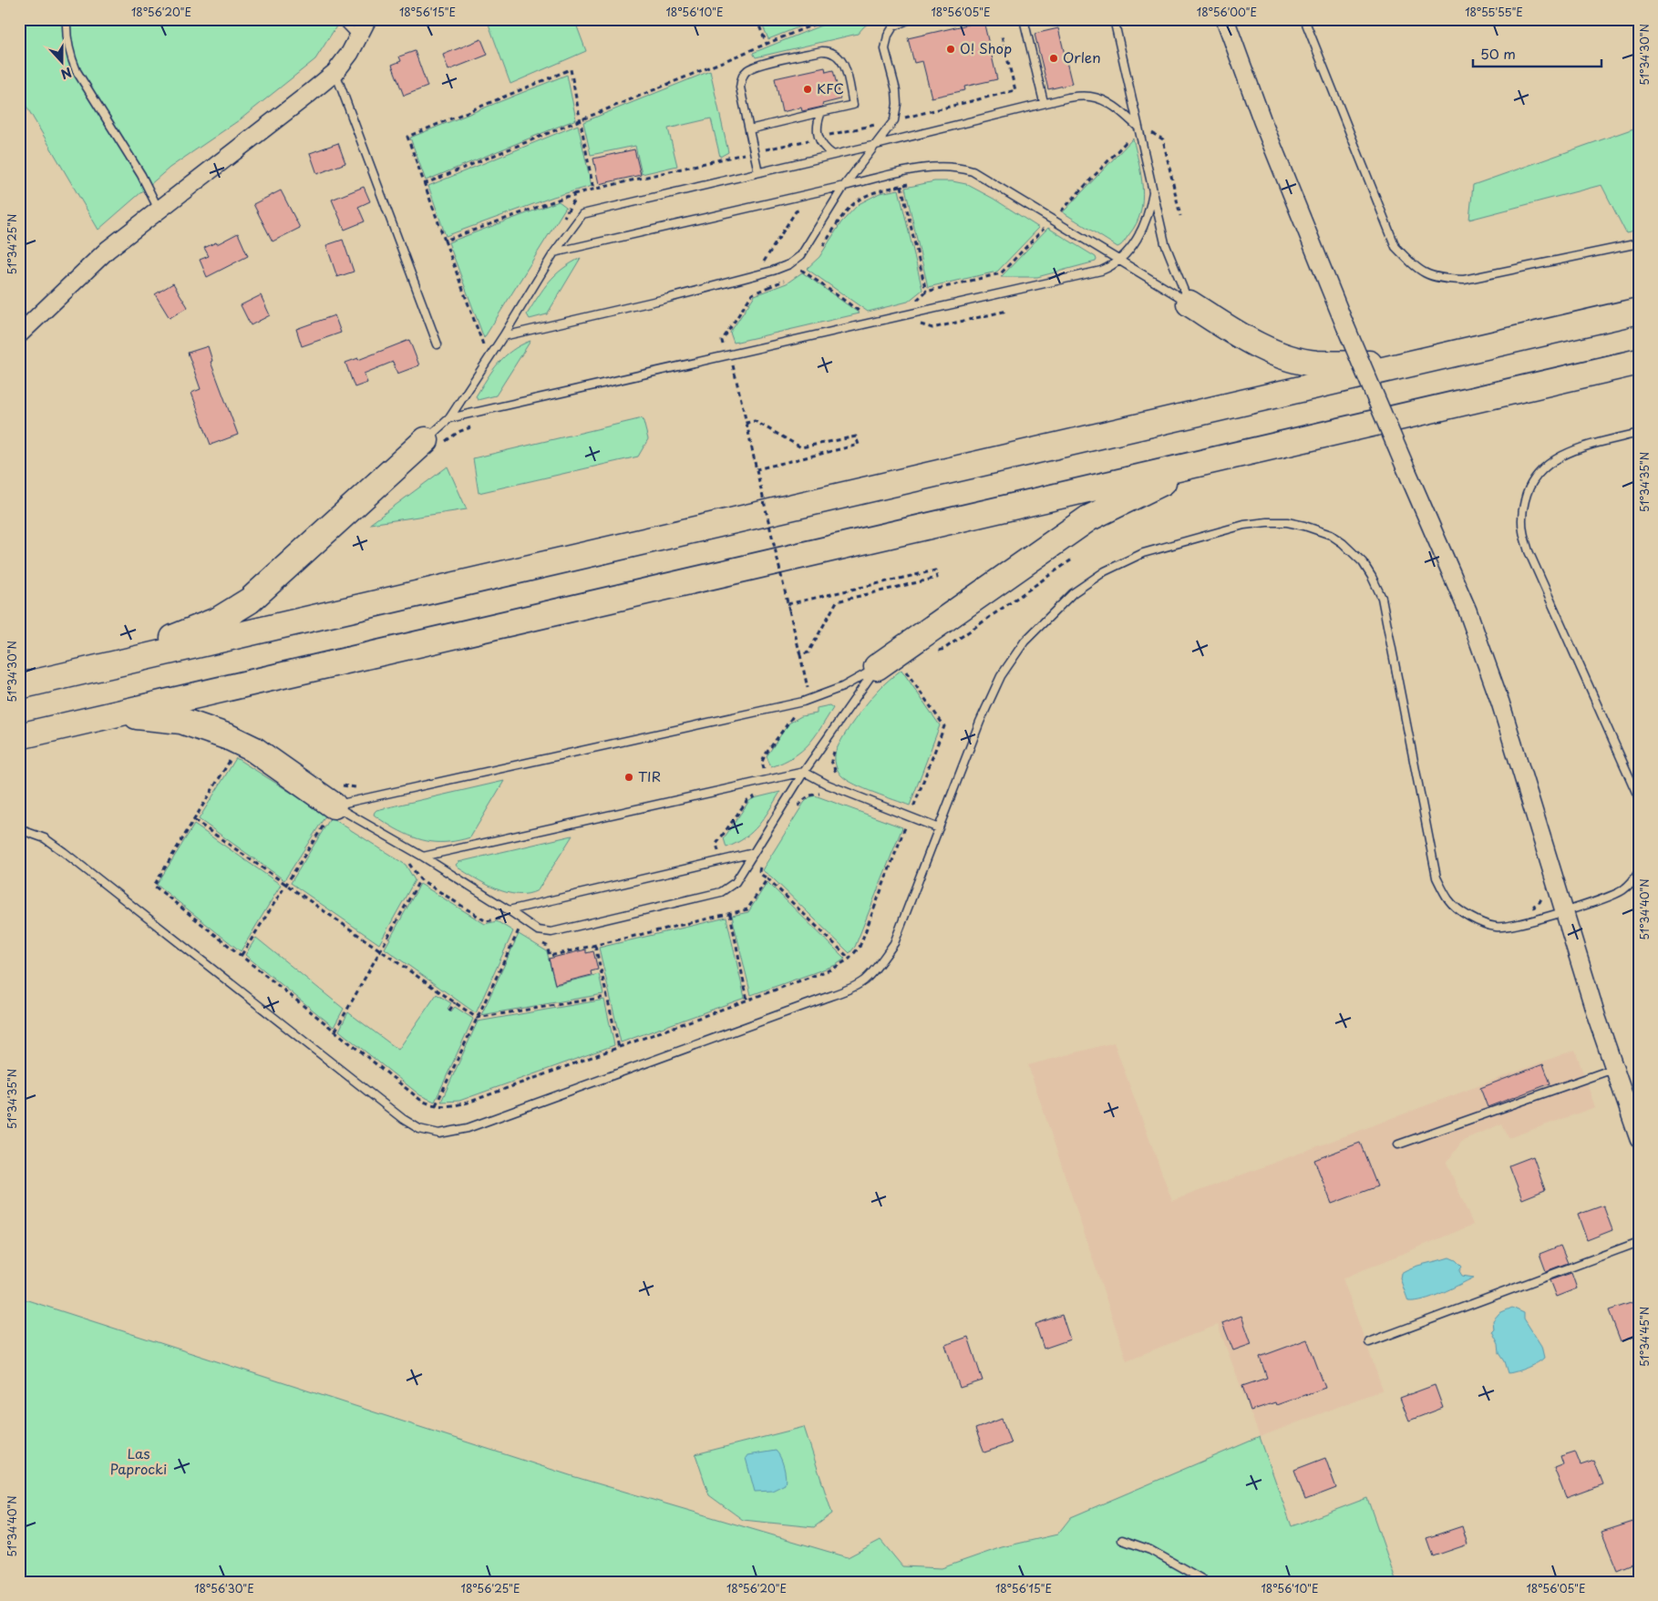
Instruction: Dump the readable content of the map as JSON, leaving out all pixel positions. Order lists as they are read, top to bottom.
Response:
{
  "parks": ["Las Paprocki"],
  "places": [
    "O! Shop",
    "Orlen",
    "KFC",
    "TIR"
  ],
  "scale_bar": "50 m",
  "north": "bottom",
  "coordinates": [
    "18°56'20\"E",
    "18°56'15\"E",
    "18°56'10\"E",
    "18°56'05\"E",
    "18°56'00\"E",
    "18°55'55\"E",
    "51°34'30\"N",
    "51°34'25\"N",
    "51°34'35\"N",
    "51°34'40\"N",
    "51°34'45\"N",
    "18°56'30\"E",
    "18°56'25\"E"
  ]
}
